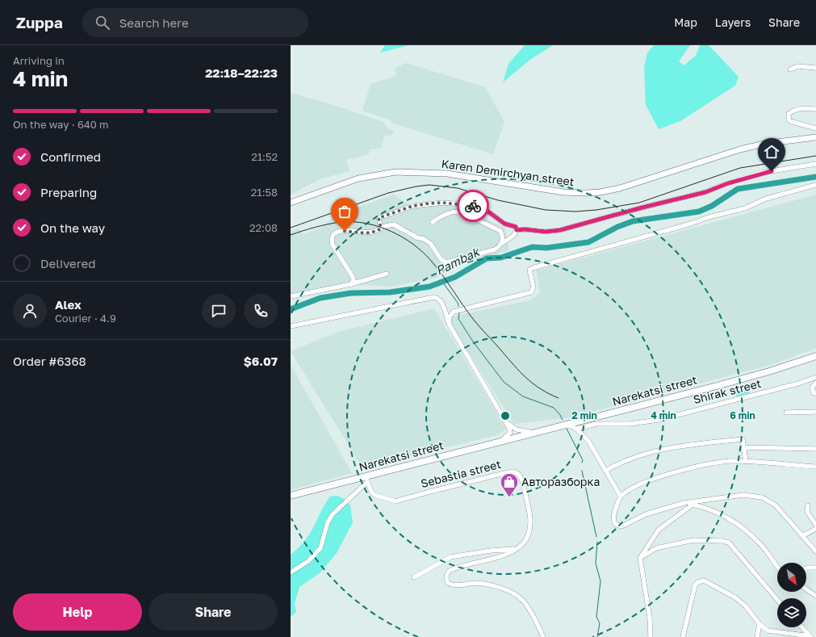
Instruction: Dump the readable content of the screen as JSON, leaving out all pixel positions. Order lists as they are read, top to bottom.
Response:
{
  "streets": {
    "highway": ["Narekatsi street"],
    "main road": ["Karen Demirchyan street"],
    "street": ["Shirak street", "Sebastia street"]
  },
  "crossings": [
    ["Narekatsi street", "Sebastia street"]
  ],
  "water": ["Pambak"],
  "places": {
    "shop": ["Авторазборка"]
  },
  "north": "bottom right",
  "page": {
    "header": "Zuppa",
    "search": "Search here",
    "nav": ["Map", "Layers", "Share"],
    "heading": ["4 min", "Arriving in", "22:18–22:23"],
    "panel": [
      "Alex",
      "Courier · 4.9",
      "Order #6368",
      "$6.07"
    ],
    "bar": "On the way · 640 m",
    "list": [
      ["Confirmed", "21:52"],
      ["Preparing", "21:58"],
      ["On the way", "22:08"],
      "Delivered"
    ],
    "buttons": ["Help", "Share"]
  },
  "rings": ["2 min", "4 min", "6 min"]
}
